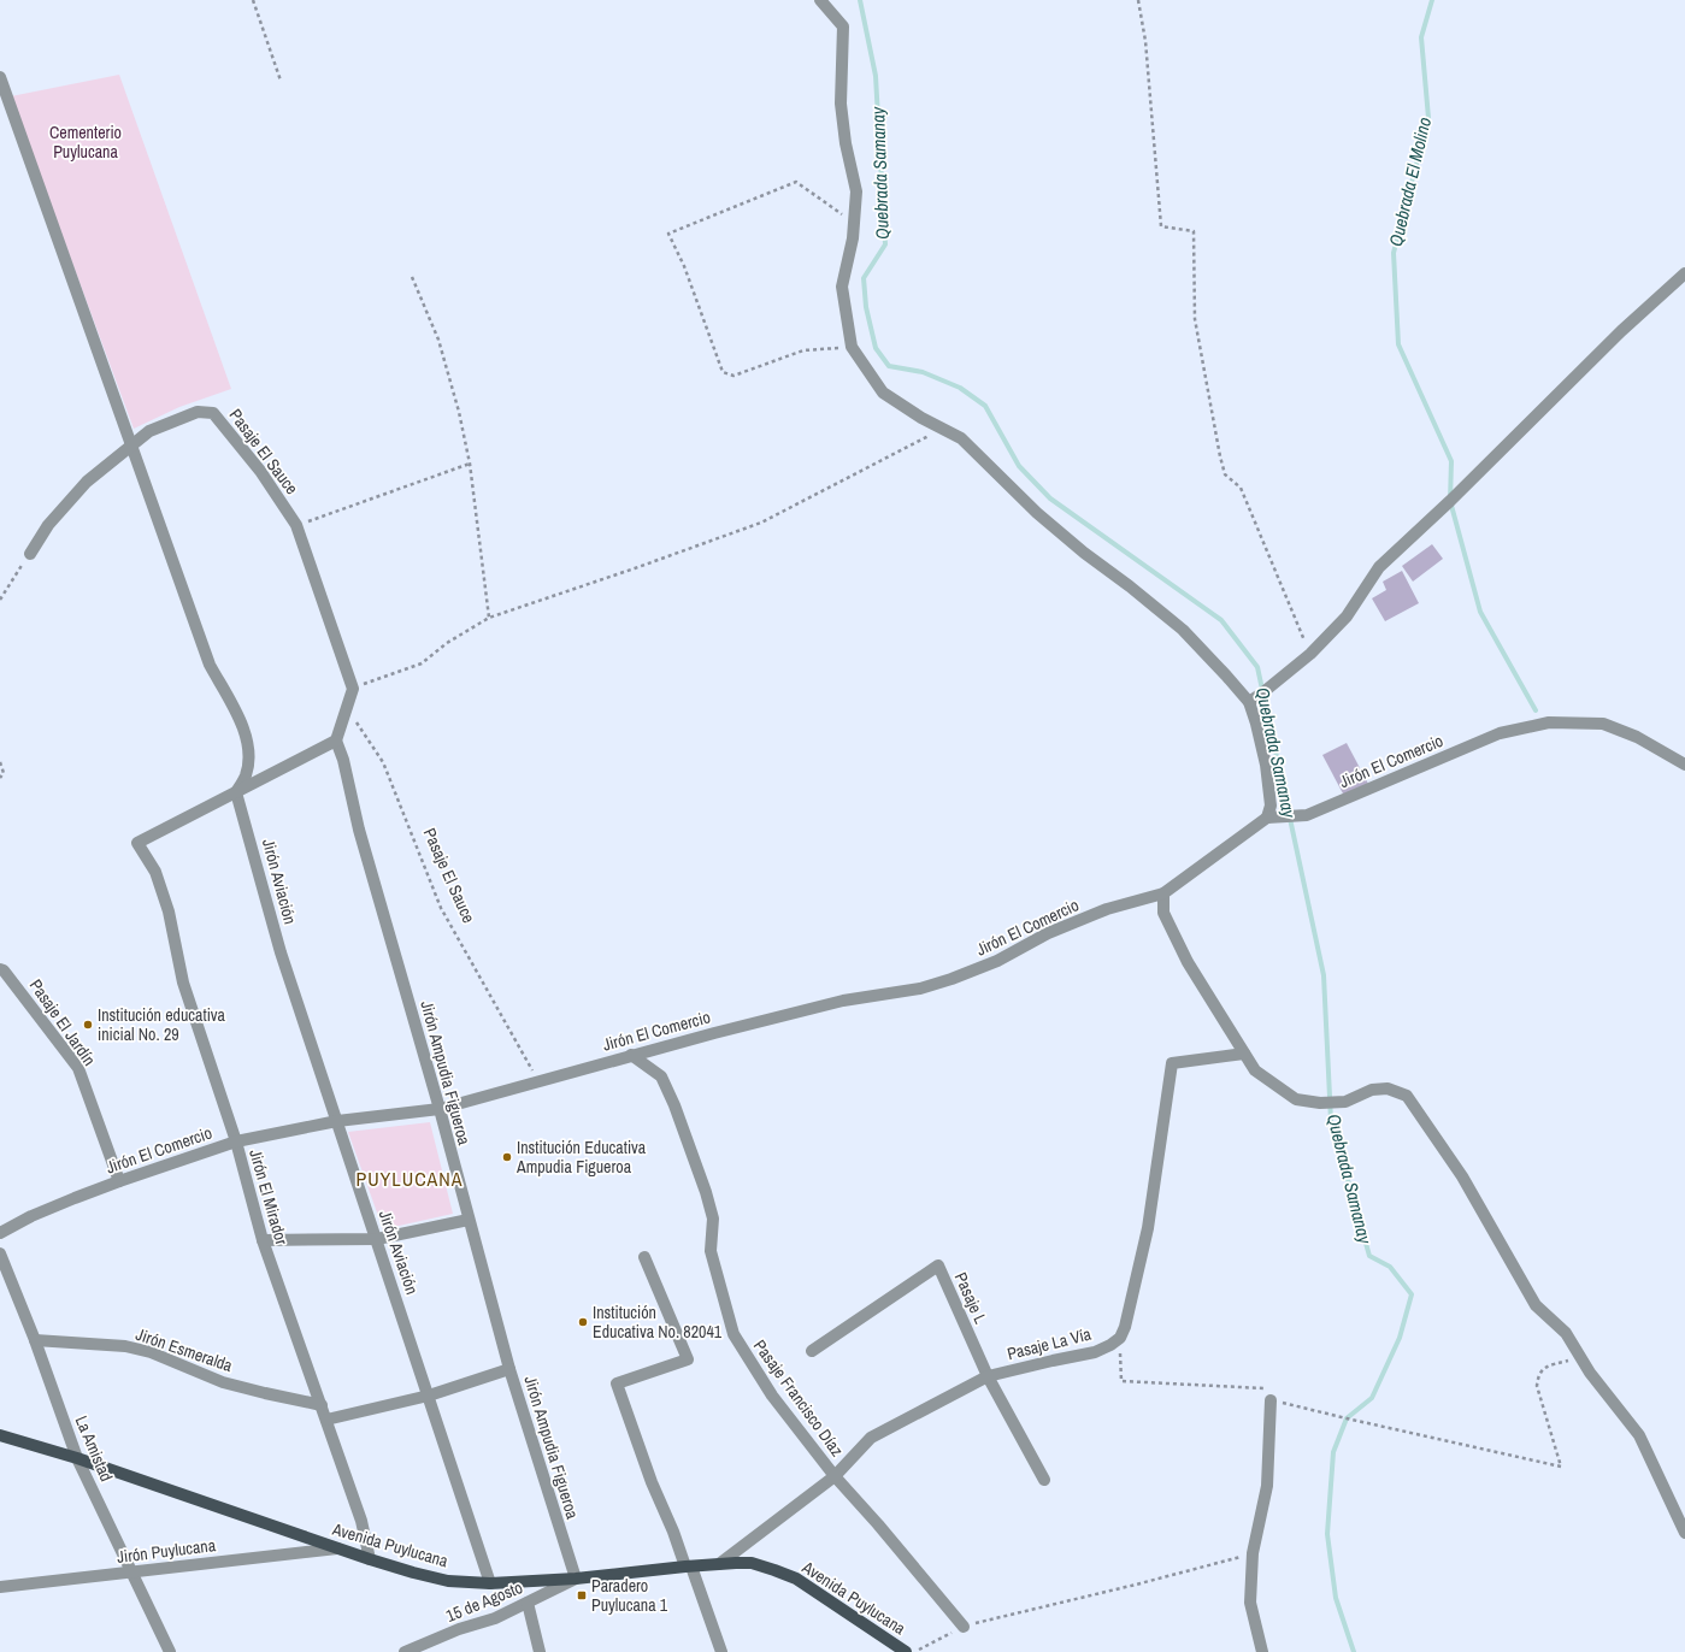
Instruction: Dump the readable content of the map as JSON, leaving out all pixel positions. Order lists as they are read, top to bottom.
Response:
{
  "streets": {
    "main road": ["Avenida Puylucana"],
    "street": [
      "Pasaje El Sauce",
      "Jirón El Comercio",
      "Jirón Aviación",
      "Pasaje El Jardín",
      "Jirón Ampudia Figueroa",
      "Jirón El Mirador",
      "Pasaje L",
      "Pasaje La Vía",
      "Jirón Esmeralda",
      "Pasaje Francisco Díaz",
      "La Amistad",
      "Jirón Puylucana",
      "15 de Agosto"
    ]
  },
  "crossings": [
    ["Pasaje El Sauce", "Jirón El Comercio"],
    ["Jirón El Comercio", "Jirón Aviación"],
    ["Jirón El Comercio", "Pasaje El Jardín"],
    ["Jirón El Comercio", "Jirón Ampudia Figueroa"],
    ["Jirón El Comercio", "Jirón El Mirador"],
    ["Jirón El Comercio", "Pasaje Francisco Díaz"],
    ["Jirón Aviación", "Jirón El Mirador"],
    ["Jirón Aviación", "Avenida Puylucana"],
    ["Jirón Ampudia Figueroa", "Avenida Puylucana"],
    ["Jirón Ampudia Figueroa", "15 de Agosto"],
    ["Jirón El Mirador", "Jirón Esmeralda"],
    ["Jirón El Mirador", "Avenida Puylucana"],
    ["Pasaje L", "Pasaje La Vía"],
    ["Pasaje La Vía", "Pasaje Francisco Díaz"],
    ["Pasaje La Vía", "Avenida Puylucana"],
    ["Jirón Esmeralda", "La Amistad"],
    ["La Amistad", "Avenida Puylucana"],
    ["La Amistad", "Jirón Puylucana"],
    ["Avenida Puylucana", "Jirón Puylucana"],
    ["Avenida Puylucana", "15 de Agosto"]
  ],
  "districts": ["PUYLUCANA"],
  "water": ["Quebrada Samanay", "Quebrada El Molino"],
  "parks": ["Cementerio Puylucana"],
  "places": {
    "other": ["Institución educativa inicial No. 29", "Institución Educativa Ampudia Figueroa", "Institución Educativa No. 82041"],
    "transit": ["Paradero Puylucana 1"]
  }
}
